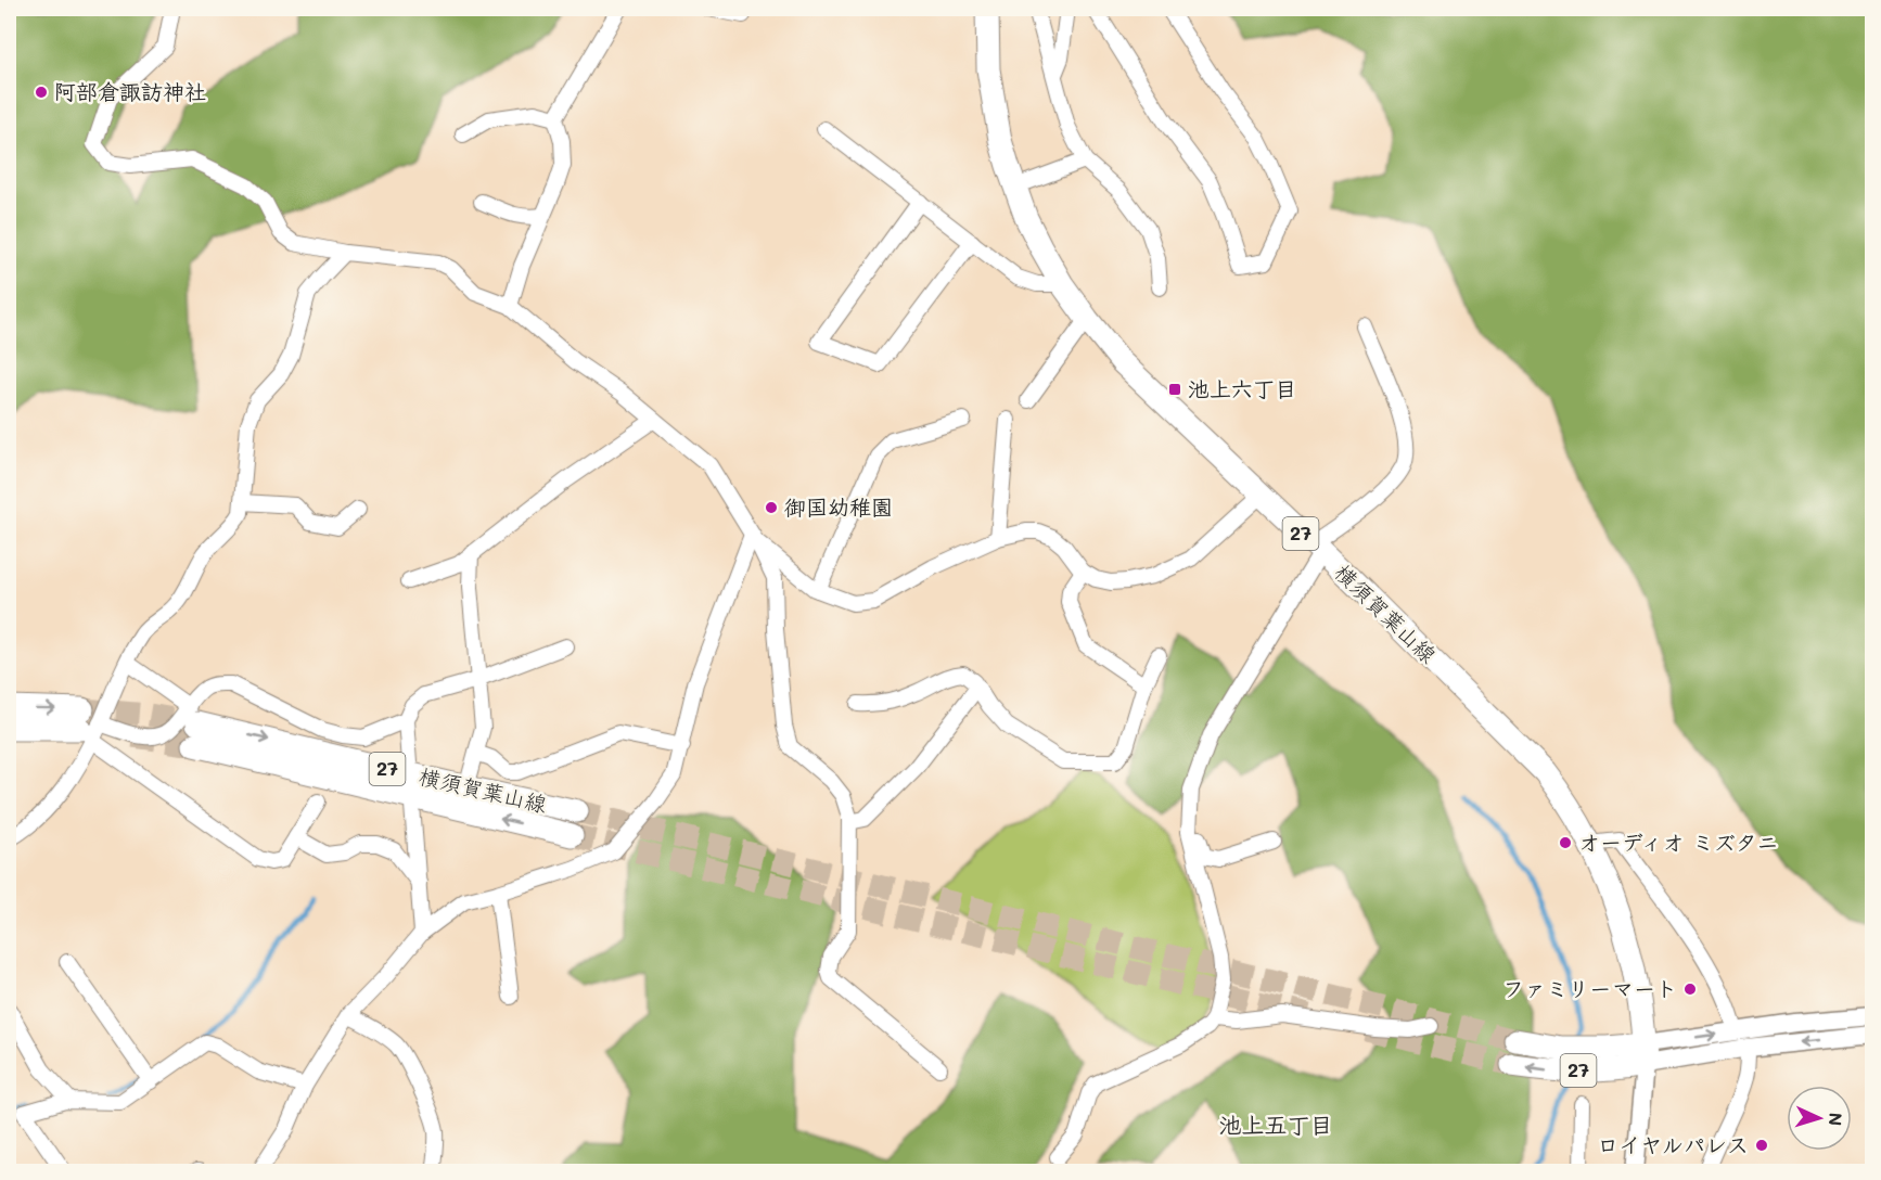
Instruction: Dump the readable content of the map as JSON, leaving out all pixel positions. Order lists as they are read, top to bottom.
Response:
{
  "streets": {
    "main road": ["27", "横須賀葉山線"]
  },
  "crossings": [
    ["27", "横須賀葉山線"]
  ],
  "districts": ["池上五丁目"],
  "places": {
    "other": [
      "阿部倉諏訪神社",
      "御国幼稚園",
      "オーディオ ミズタニ",
      "ファミリーマート",
      "ロイヤルパレス"
    ],
    "transit": ["池上六丁目"]
  },
  "north": "right"
}
